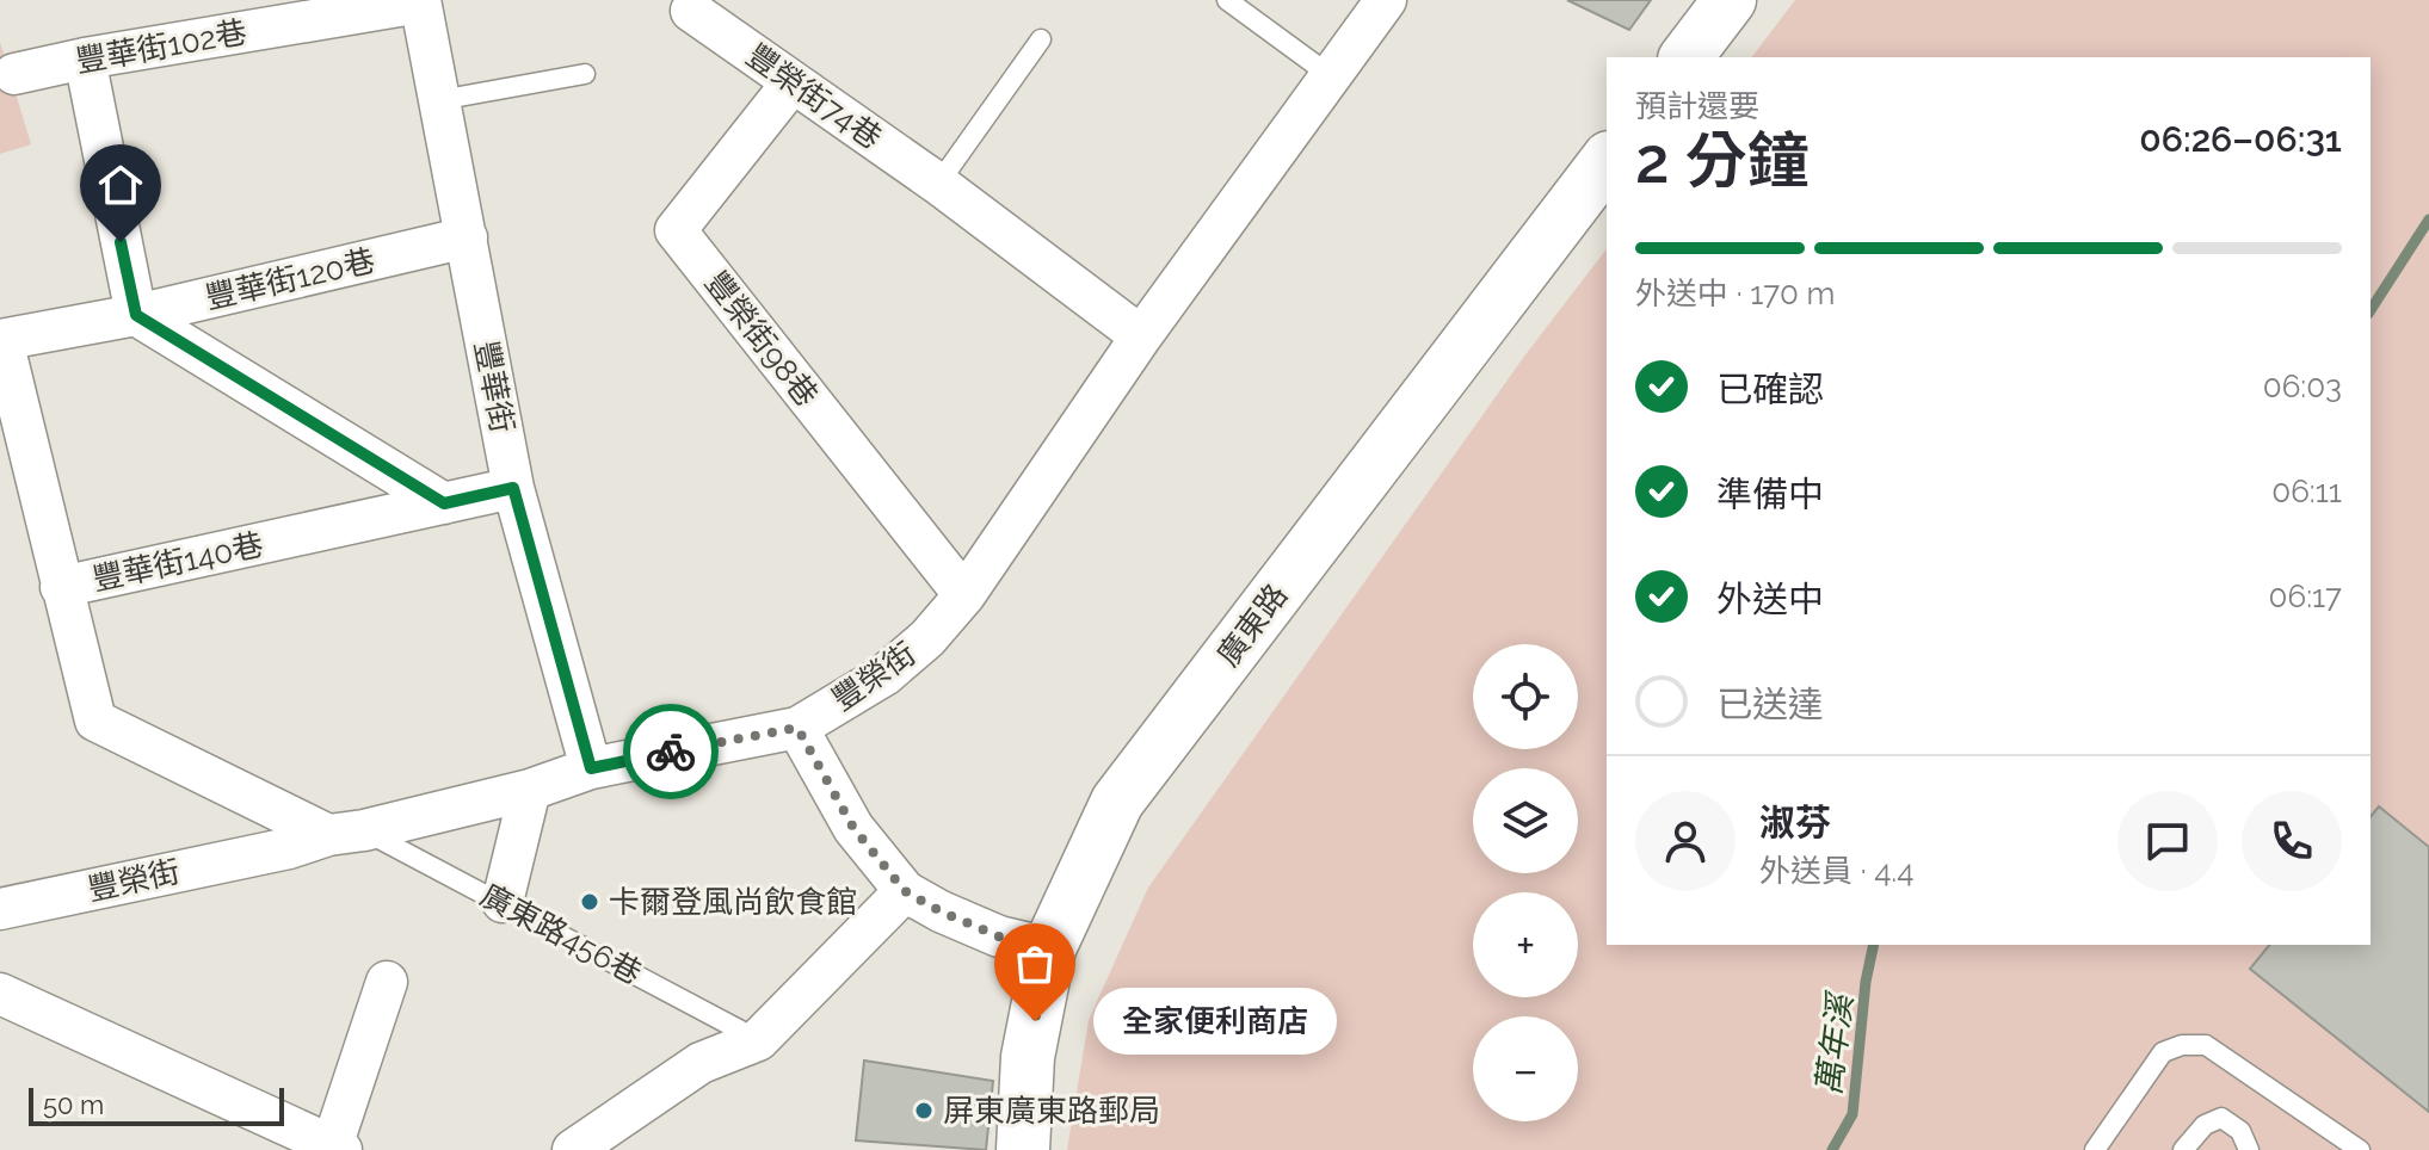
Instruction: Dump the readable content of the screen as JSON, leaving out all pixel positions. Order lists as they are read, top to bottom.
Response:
{
  "streets": {
    "street": [
      "豐華街102巷",
      "豐榮街74巷",
      "豐華街120巷",
      "豐榮街98巷",
      "豐華街",
      "豐華街140巷",
      "廣東路",
      "豐榮街"
    ],
    "lane": ["廣東路456巷"]
  },
  "crossings": [
    ["豐華街102巷", "豐華街"],
    ["豐榮街74巷", "豐榮街98巷"],
    ["豐榮街74巷", "豐榮街"],
    ["豐華街120巷", "豐華街"],
    ["豐榮街98巷", "豐榮街"],
    ["豐華街", "豐華街140巷"],
    ["豐華街", "豐榮街"],
    ["豐華街140巷", "豐榮街"],
    ["豐華街140巷", "廣東路456巷"],
    ["豐榮街", "廣東路456巷"]
  ],
  "water": ["萬年溪"],
  "places": ["卡爾登風尚飲食館", "全家便利商店", "屏東廣東路郵局"],
  "scale_bar": "50 m",
  "page": {
    "heading": ["2 分鐘", "預計還要", "06:26–06:31"],
    "panel": ["淑芬", "外送員 · 4.4"],
    "bar": "外送中 · 170 m",
    "list": [
      ["已確認", "06:03"],
      ["準備中", "06:11"],
      ["外送中", "06:17"],
      "已送達"
    ],
    "map_buttons": ["+", "−"],
    "bubble": "全家便利商店",
    "scale": "50 m"
  }
}
